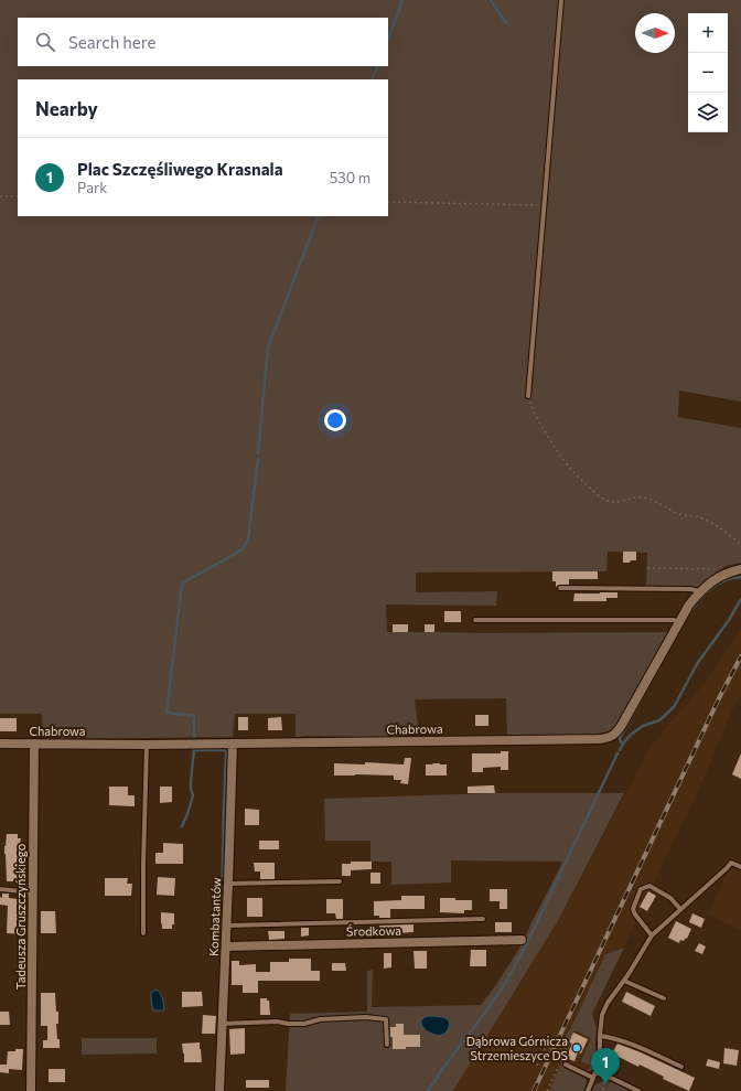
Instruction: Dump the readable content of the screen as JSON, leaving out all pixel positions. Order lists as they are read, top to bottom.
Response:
{
  "streets": {
    "street": [
      "Chabrowa",
      "Tadeusza Gruszczyńskiego",
      "Kombatantów",
      "Środkowa"
    ]
  },
  "crossings": [
    ["Chabrowa", "Tadeusza Gruszczyńskiego"],
    ["Chabrowa", "Kombatantów"],
    ["Kombatantów", "Środkowa"]
  ],
  "places": ["Dąbrowa Górnicza Strzemieszyce DS"],
  "north": "right",
  "page": {
    "map_buttons": ["+", "−"],
    "search": "Search here",
    "heading": "Nearby",
    "list": [
      {
        "mark": "1",
        "name": "Plac Szczęśliwego Krasnala",
        "note": "Park",
        "value": "530 m"
      }
    ],
    "pins": "1"
  }
}
